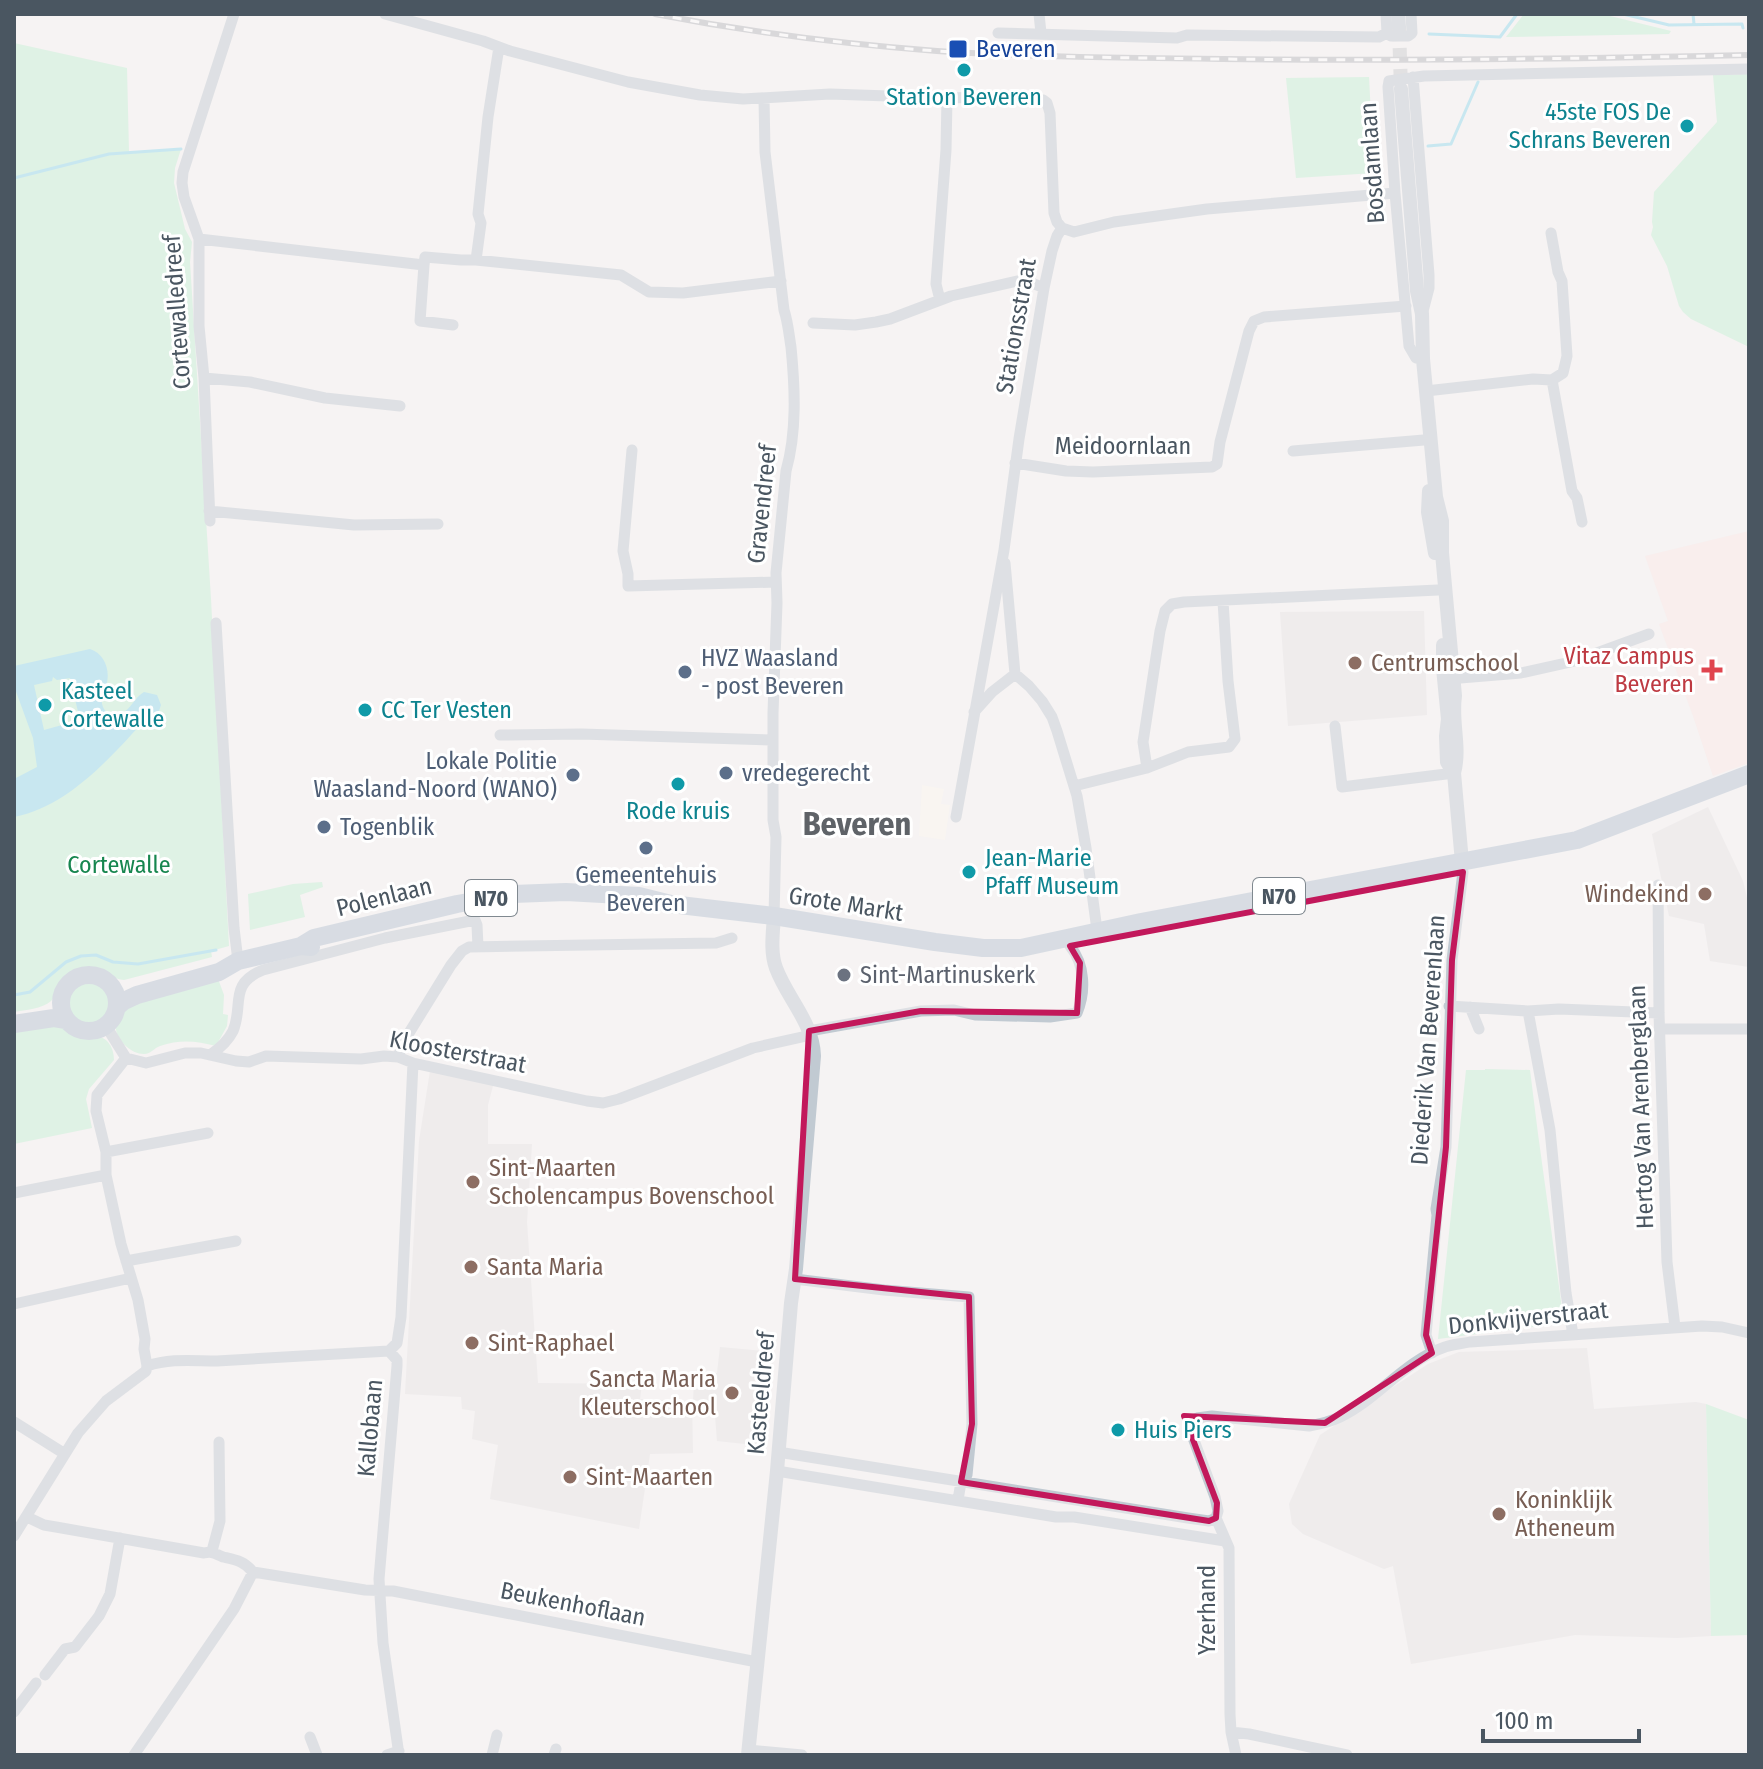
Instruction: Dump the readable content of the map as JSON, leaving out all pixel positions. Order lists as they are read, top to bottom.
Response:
{
  "streets": {
    "main road": ["N70", "Polenlaan", "Grote Markt"],
    "street": [
      "Bosdamlaan",
      "Cortewalledreef",
      "Stationsstraat",
      "Meidoornlaan",
      "Gravendreef",
      "Diederik Van Beverenlaan",
      "Kloosterstraat",
      "Hertog Van Arenberglaan",
      "Donkvijverstraat",
      "Kasteeldreef",
      "Kallobaan",
      "Beukenhoflaan",
      "Yzerhand"
    ]
  },
  "crossings": [
    ["Bosdamlaan", "Meidoornlaan"],
    ["Bosdamlaan", "N70"],
    ["Bosdamlaan", "Diederik Van Beverenlaan"],
    ["Stationsstraat", "Meidoornlaan"],
    ["Gravendreef", "Polenlaan"],
    ["Gravendreef", "Grote Markt"],
    ["N70", "Polenlaan"],
    ["N70", "Grote Markt"],
    ["N70", "Diederik Van Beverenlaan"],
    ["Polenlaan", "Grote Markt"],
    ["Polenlaan", "Kloosterstraat"],
    ["Grote Markt", "Kloosterstraat"],
    ["Grote Markt", "Kasteeldreef"],
    ["Diederik Van Beverenlaan", "Donkvijverstraat"],
    ["Kloosterstraat", "Kasteeldreef"],
    ["Kloosterstraat", "Kallobaan"],
    ["Hertog Van Arenberglaan", "Donkvijverstraat"],
    ["Donkvijverstraat", "Yzerhand"],
    ["Kasteeldreef", "Beukenhoflaan"],
    ["Kallobaan", "Beukenhoflaan"]
  ],
  "districts": ["Beveren"],
  "parks": ["Cortewalle"],
  "places": {
    "transit": ["Beveren"],
    "other": [
      "Station Beveren",
      "45ste FOS De Schrans Beveren",
      "Centrumschool",
      "HVZ Waasland - post Beveren",
      "Kasteel Cortewalle",
      "CC Ter Vesten",
      "vredegerecht",
      "Lokale Politie Waasland-Noord (WANO)",
      "Rode kruis",
      "Togenblik",
      "Gemeentehuis Beveren",
      "Jean-Marie Pfaff Museum",
      "Windekind",
      "Sint-Martinuskerk",
      "Sint-Maarten Scholencampus Bovenschool",
      "Santa Maria",
      "Sint-Raphael",
      "Sancta Maria Kleuterschool",
      "Huis Piers",
      "Sint-Maarten",
      "Koninklijk Atheneum"
    ],
    "health": ["Vitaz Campus Beveren"]
  },
  "scale_bar": "100 m"
}
